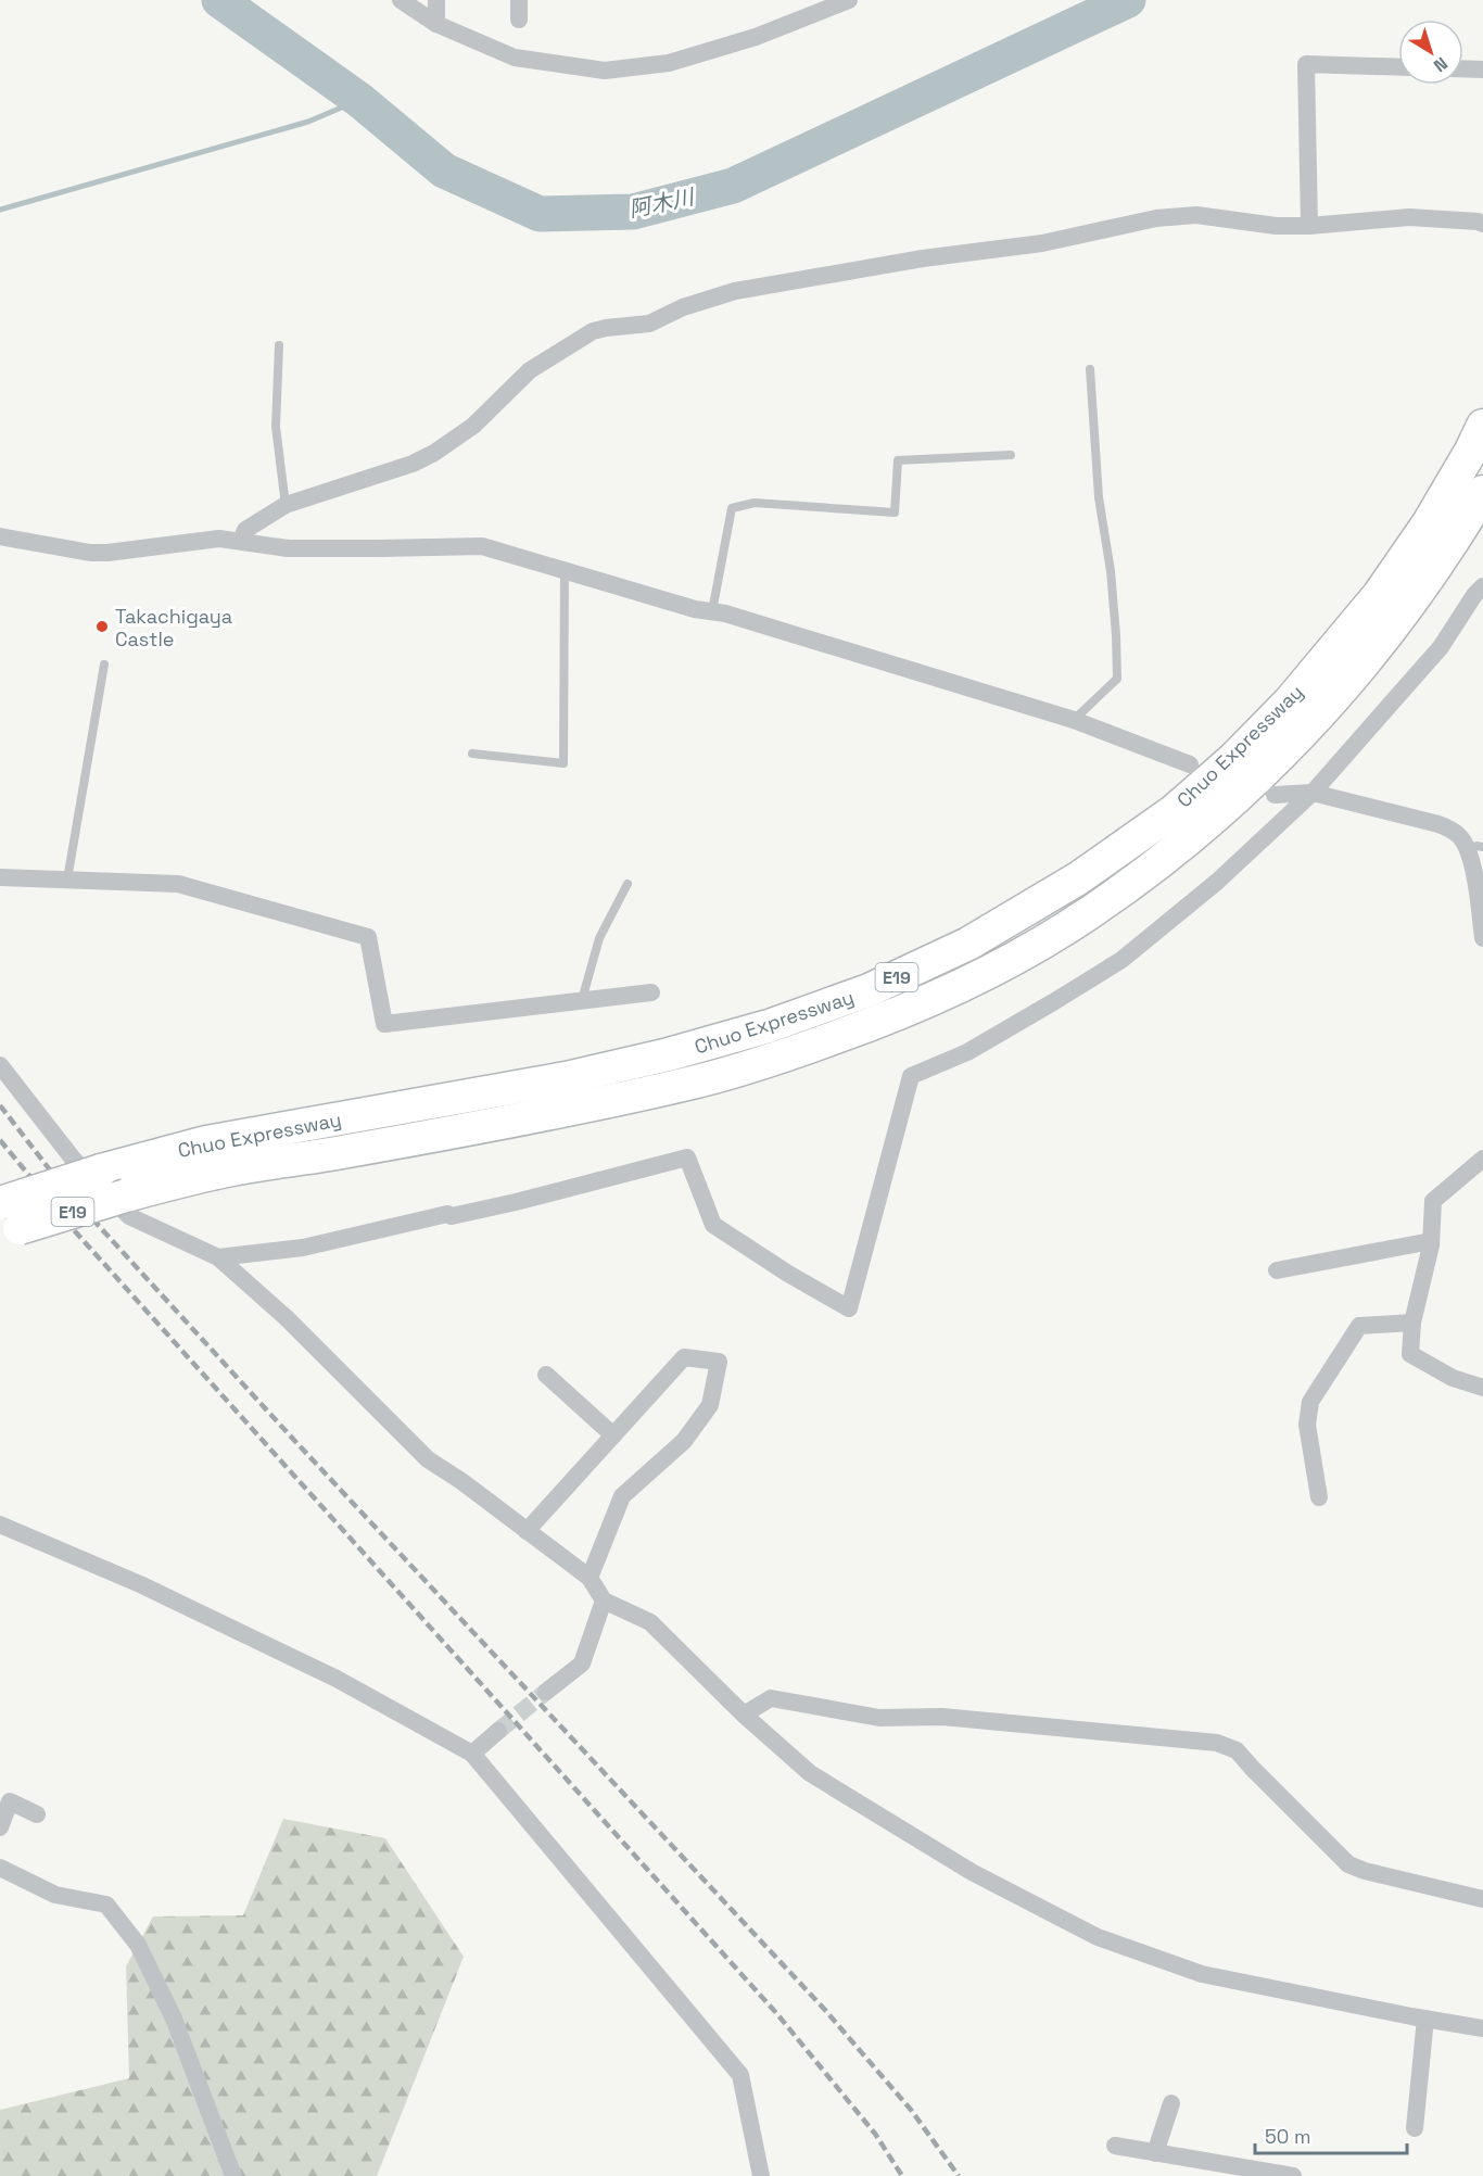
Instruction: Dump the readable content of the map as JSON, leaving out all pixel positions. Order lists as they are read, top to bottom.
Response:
{
  "streets": {
    "highway": ["Chuo Expressway", "E19"]
  },
  "water": ["阿木川"],
  "places": ["Takachigaya Castle"],
  "scale_bar": "50 m",
  "north": "bottom right"
}
